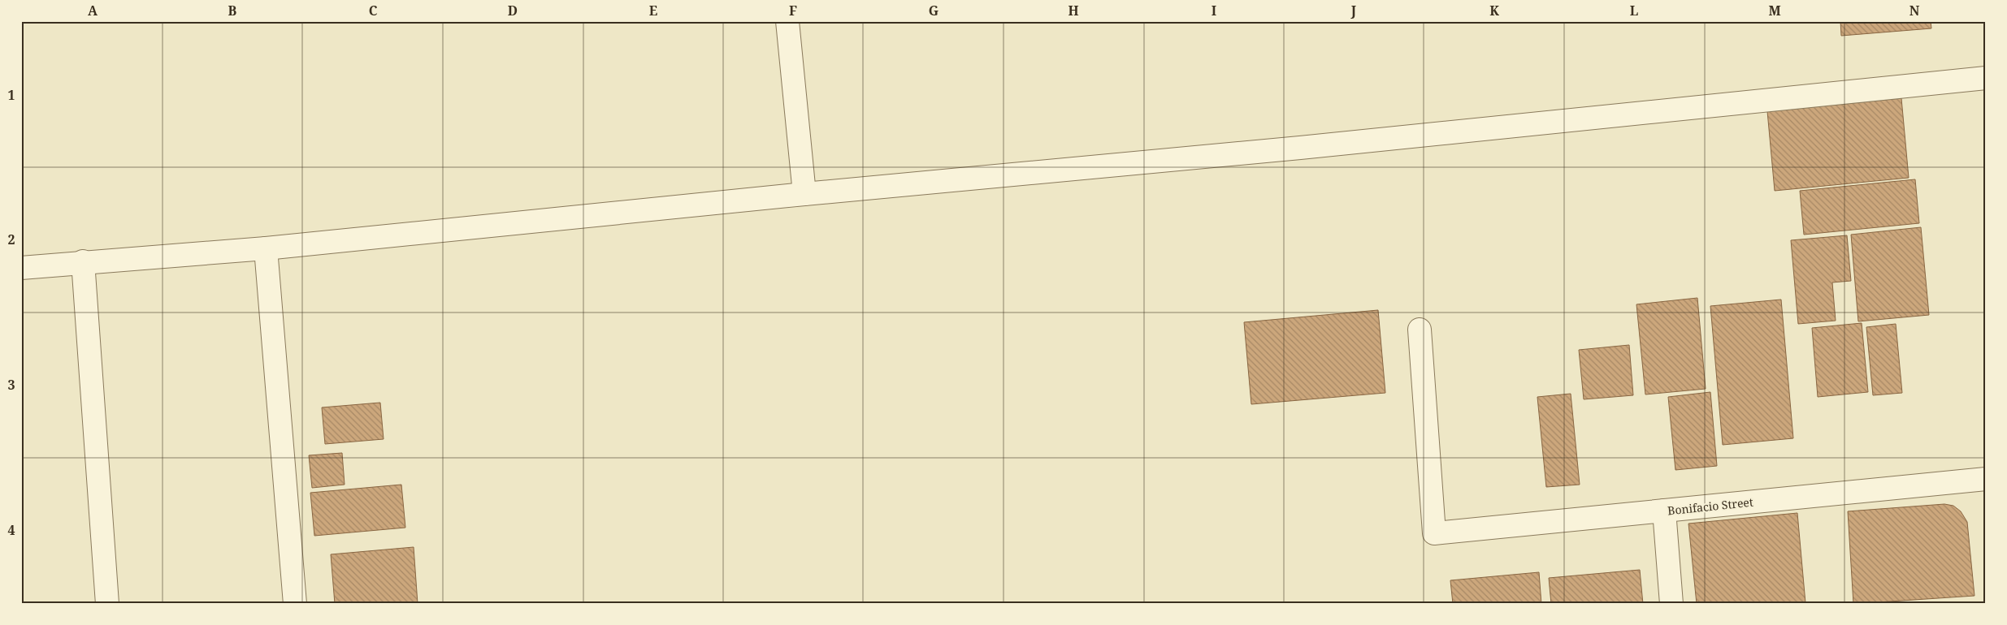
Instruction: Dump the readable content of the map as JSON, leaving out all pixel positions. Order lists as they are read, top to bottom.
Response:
{
  "streets": {
    "street": ["Bonifacio Street"]
  },
  "grid": {
    "columns": [
      "A",
      "B",
      "C",
      "D",
      "E",
      "F",
      "G",
      "H",
      "I",
      "J",
      "K",
      "L",
      "M",
      "N"
    ],
    "rows": [
      "1",
      "2",
      "3",
      "4"
    ]
  }
}
